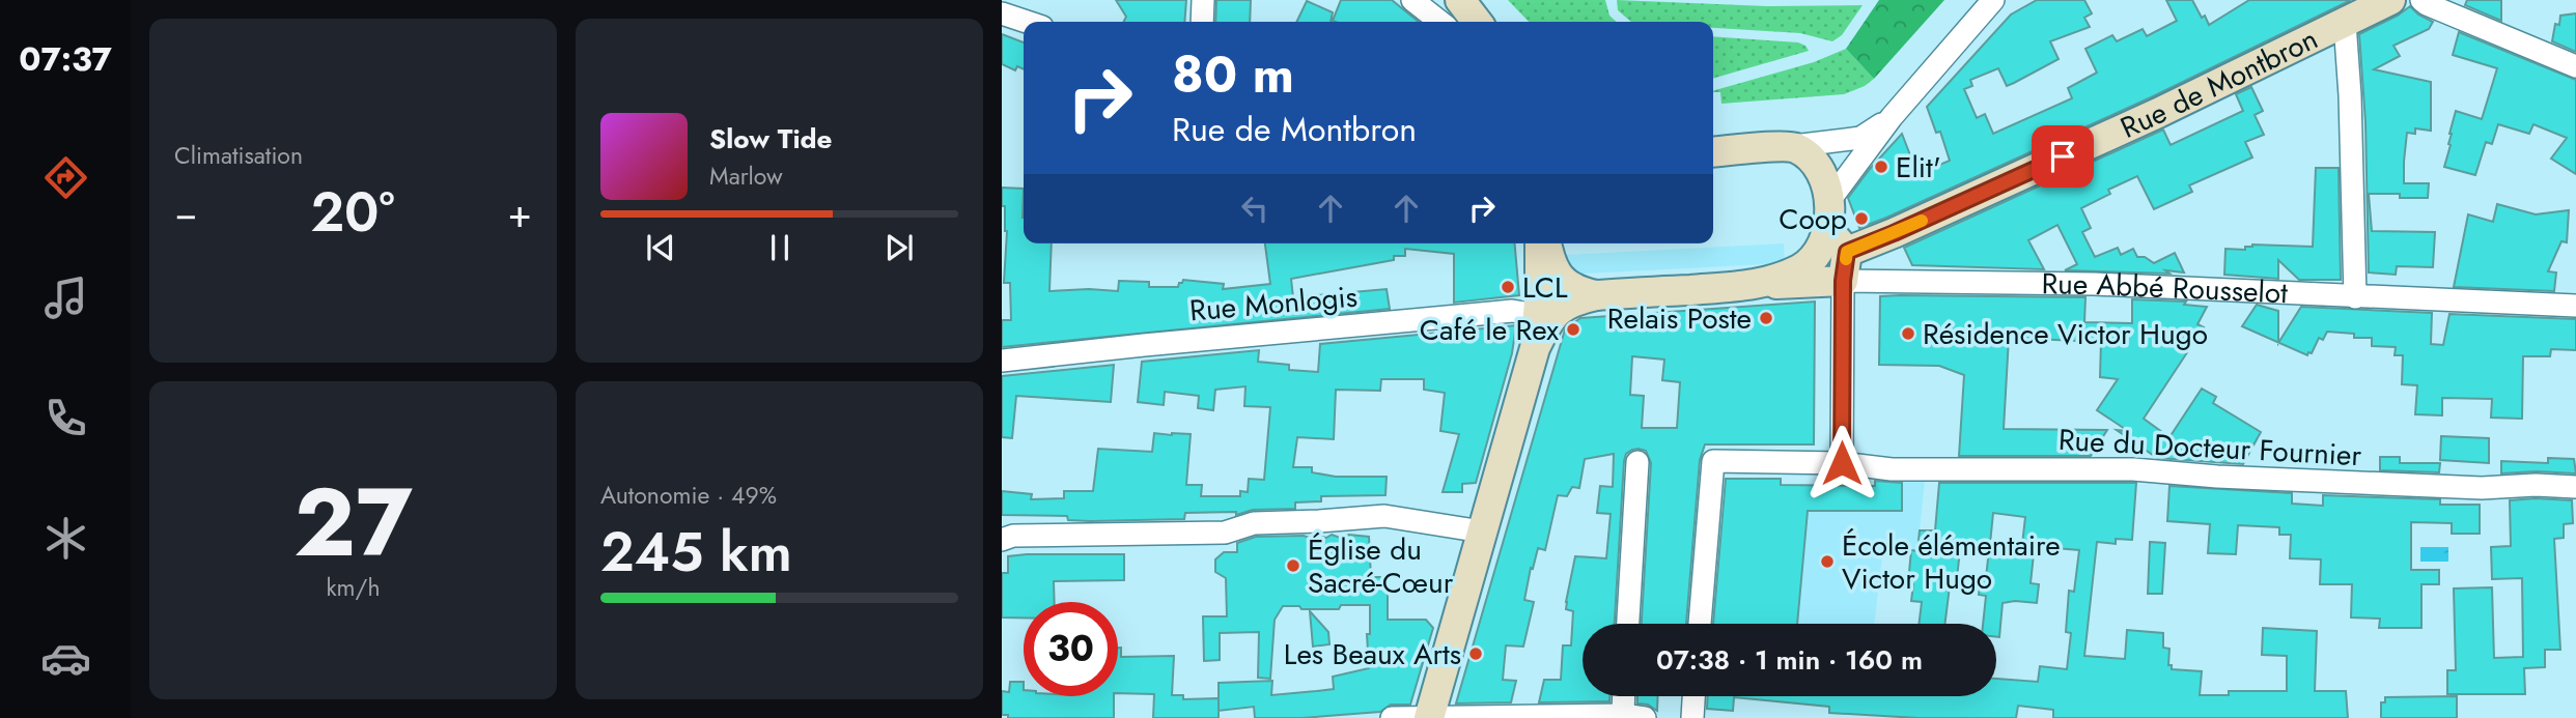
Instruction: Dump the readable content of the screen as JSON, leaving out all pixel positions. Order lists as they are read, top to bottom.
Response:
{
  "streets": {
    "main road": ["Rue de Montbron", "Rue Abbé Rousselot"],
    "street": ["Rue Monlogis", "Rue du Docteur Fournier"]
  },
  "places": [
    "Elit'",
    "Coop",
    "LCL",
    "Relais Poste",
    "Café le Rex",
    "Résidence Victor Hugo",
    "École élémentaire Victor Hugo",
    "Église du Sacré-Cœur",
    "Les Beaux Arts"
  ],
  "page": {
    "tabs": "07:37",
    "tile": [
      "Climatisation",
      ["27", "km/h"],
      ["Autonomie · 49%", "245 km"]
    ],
    "turn": ["80 m", "Rue de Montbron"],
    "song": ["Slow Tide", "Marlow"],
    "heat": ["−", "20°", "+"],
    "limit": "30",
    "trip": "07:38 · 1 min · 160 m"
  }
}
